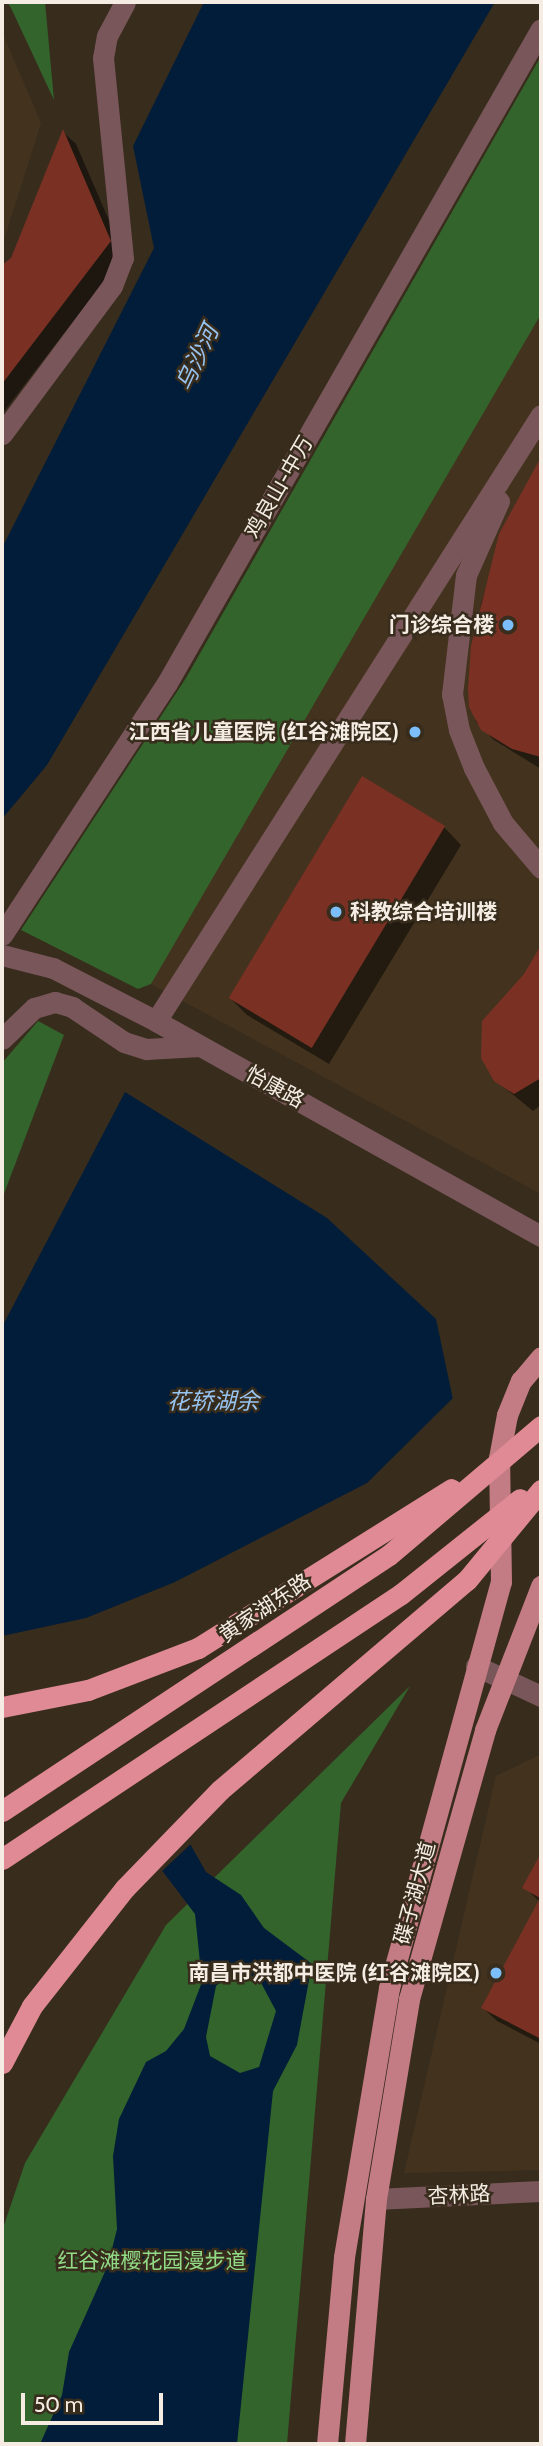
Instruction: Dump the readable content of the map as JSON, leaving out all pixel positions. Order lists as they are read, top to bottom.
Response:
{
  "streets": {
    "highway": ["黄家湖东路"],
    "main road": ["碟子湖大道"],
    "street": ["鸡良山-中万", "怡康路", "杏林路"]
  },
  "crossings": [
    ["碟子湖大道", "杏林路"]
  ],
  "water": ["乌沙河", "花轿湖余"],
  "parks": ["红谷滩樱花园漫步道"],
  "places": [
    "门诊综合楼",
    "江西省儿童医院 (红谷滩院区)",
    "科教综合培训楼",
    "南昌市洪都中医院 (红谷滩院区)"
  ],
  "scale_bar": "50 m"
}
